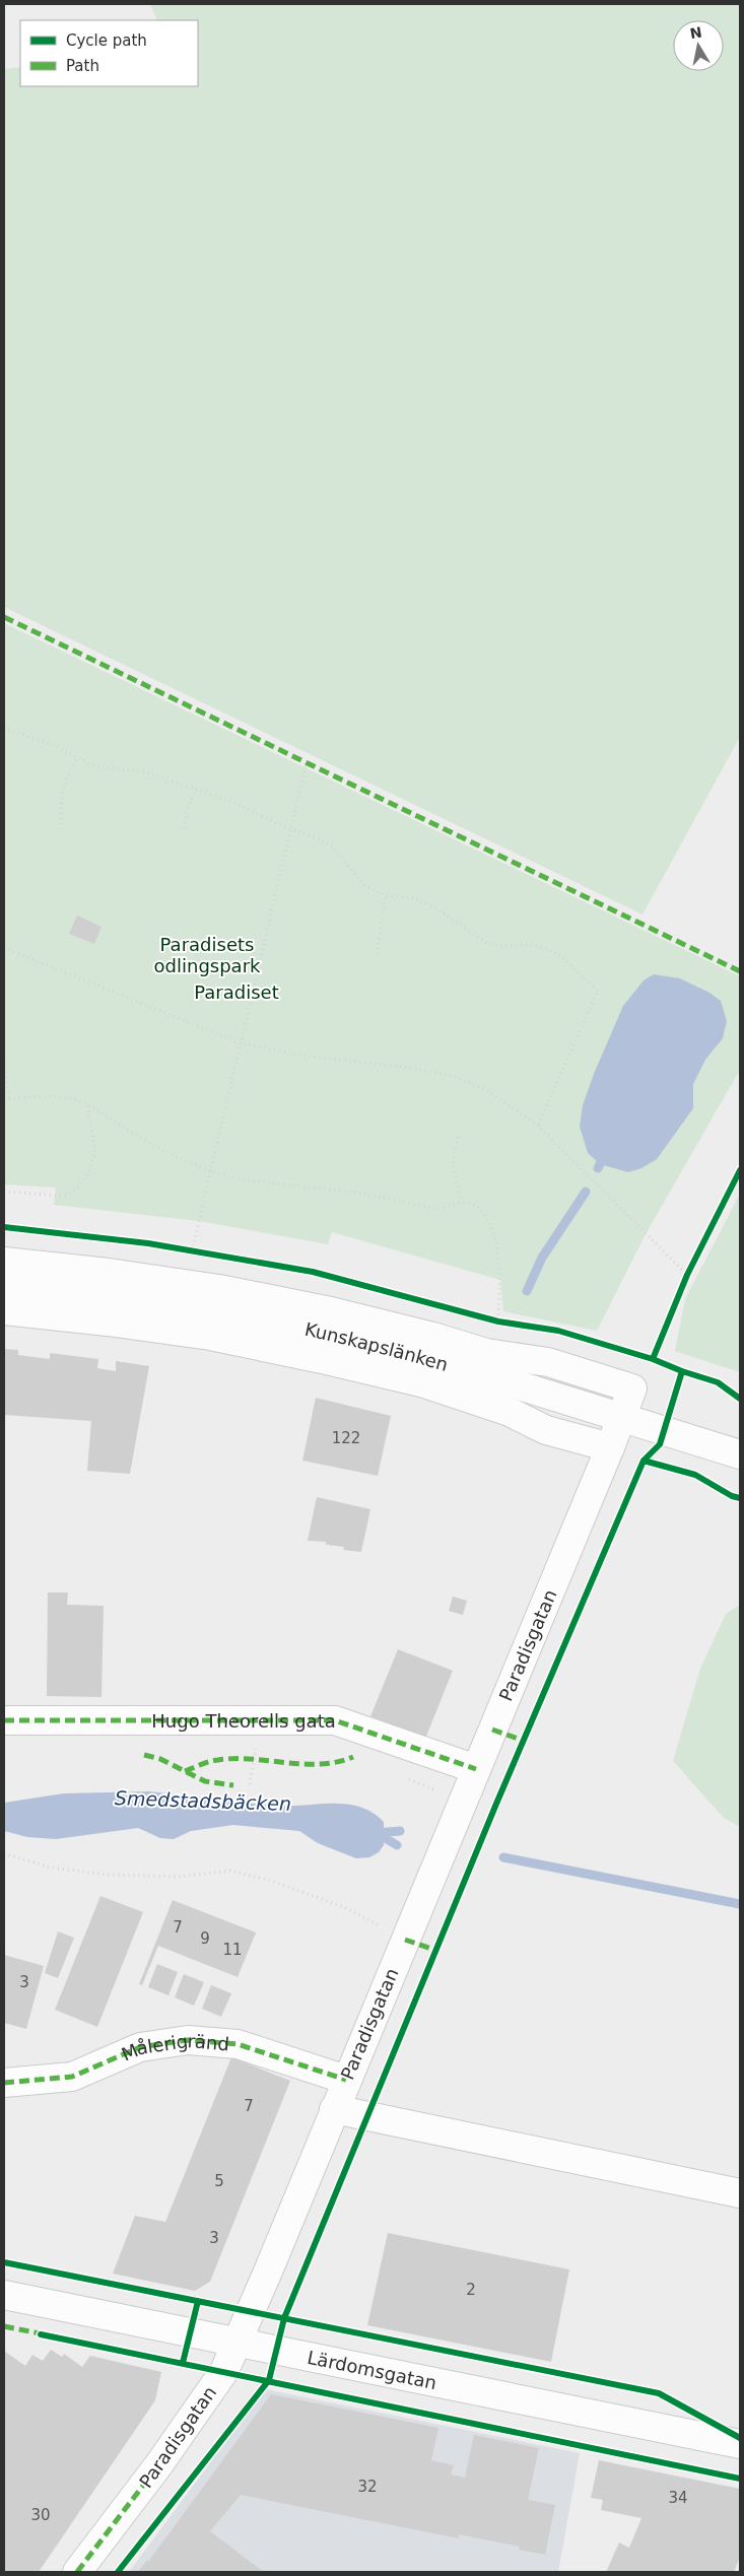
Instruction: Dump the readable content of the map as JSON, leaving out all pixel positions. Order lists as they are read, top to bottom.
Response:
{
  "streets": {
    "street": [
      "Kunskapslänken",
      "Paradisgatan",
      "Hugo Theorells gata",
      "Målerigränd",
      "Lärdomsgatan"
    ]
  },
  "crossings": [
    ["Kunskapslänken", "Paradisgatan"],
    ["Paradisgatan", "Hugo Theorells gata"],
    ["Paradisgatan", "Målerigränd"],
    ["Paradisgatan", "Lärdomsgatan"]
  ],
  "water": ["Smedstadsbäcken"],
  "parks": ["Paradisets odlingspark", "Paradiset"],
  "house_numbers": [
    "122",
    "7",
    "9",
    "11",
    "3",
    "7",
    "5",
    "3",
    "2",
    "32",
    "34",
    "30"
  ],
  "legend": ["Cycle path", "Path"],
  "north": "top"
}
